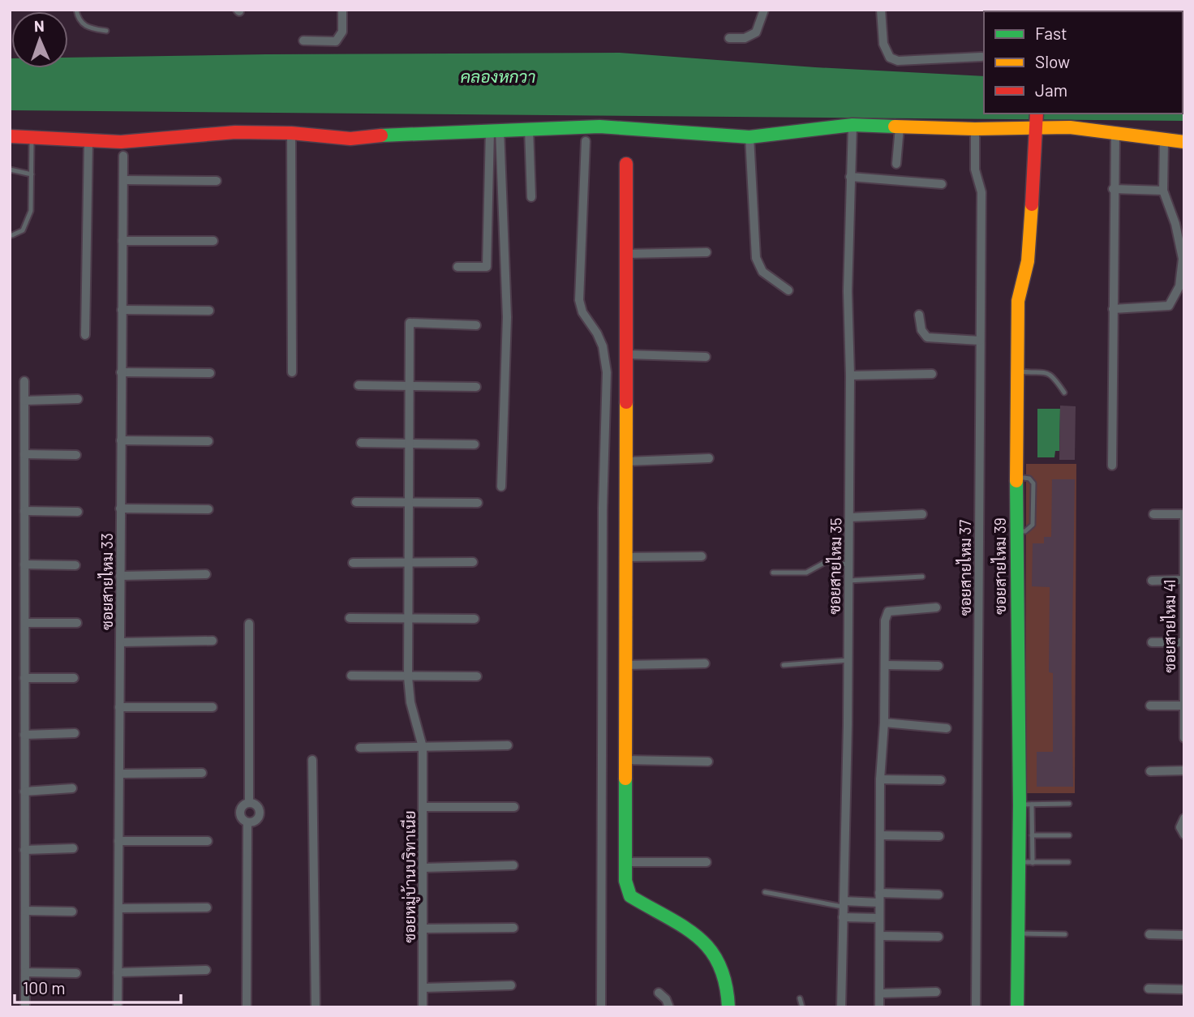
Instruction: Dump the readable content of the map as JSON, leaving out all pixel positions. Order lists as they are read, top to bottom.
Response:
{
  "streets": {
    "street": [
      "ซอยสายไหม 35",
      "ซอยสายไหม 39",
      "ซอยสายไหม 37",
      "ซอยสายไหม 33",
      "ซอยสายไหม 41",
      "ซอยหมู่บ้านบริทาเนีย"
    ]
  },
  "water": ["คลองหกวา"],
  "legend": ["Fast", "Slow", "Jam"],
  "scale_bar": "100 m",
  "north": "top"
}
